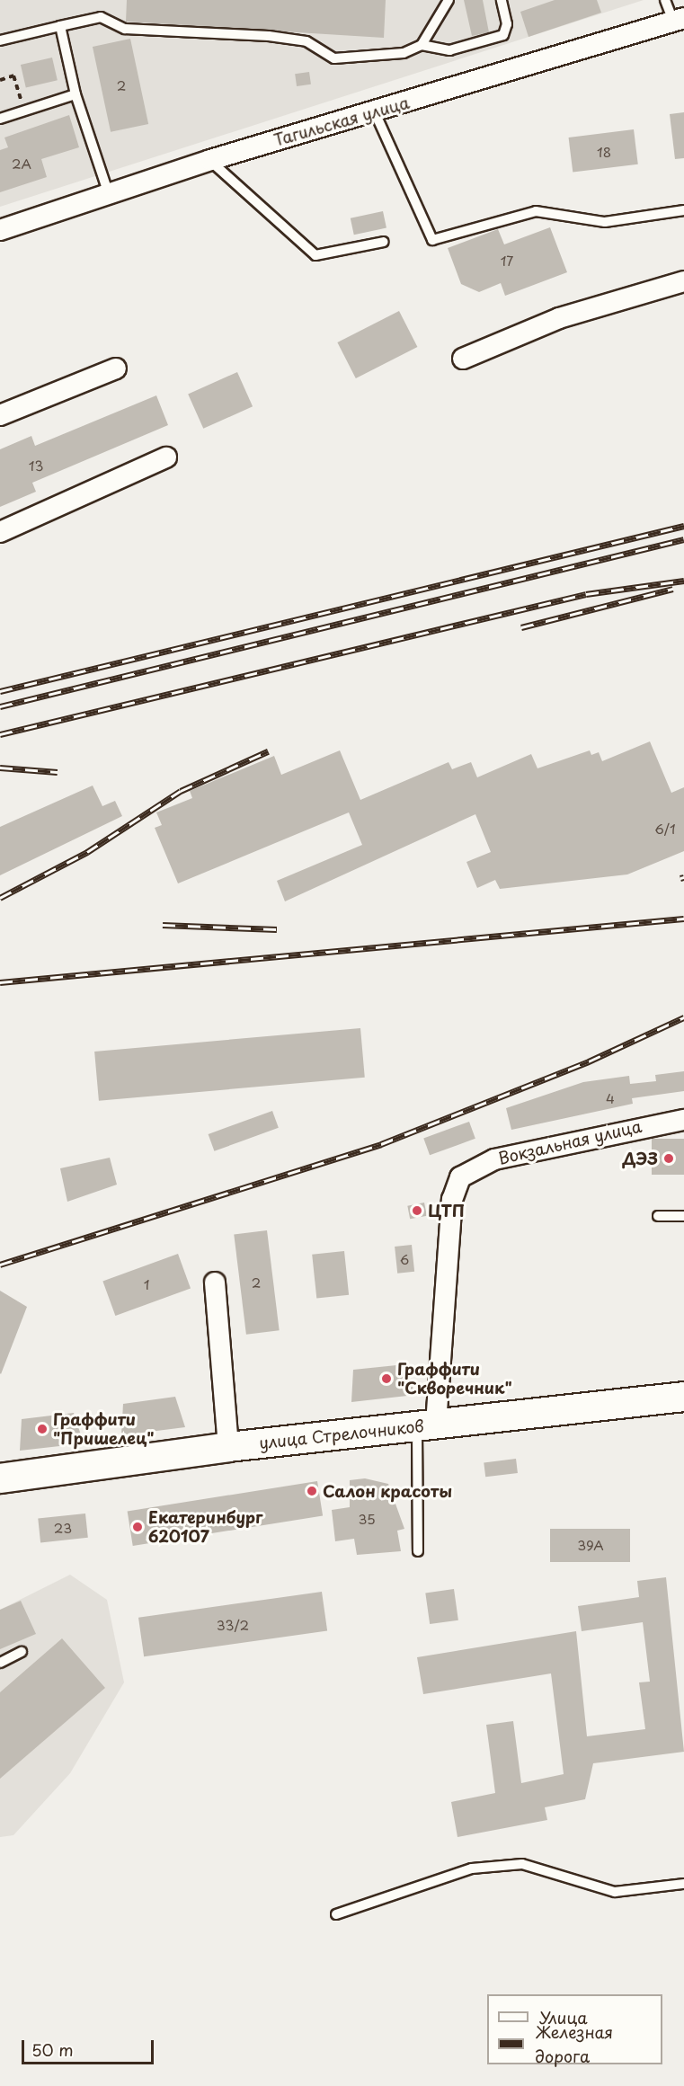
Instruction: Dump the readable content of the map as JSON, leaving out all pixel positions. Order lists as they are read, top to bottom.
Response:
{
  "streets": {
    "main road": ["улица Стрелочников"],
    "street": ["Тагильская улица", "Вокзальная улица"]
  },
  "crossings": [
    ["Вокзальная улица", "улица Стрелочников"]
  ],
  "places": [
    "ДЭЗ",
    "ЦТП",
    "Граффити \"Скворечник\"",
    "Граффити \"Пришелец\"",
    "Салон красоты",
    "Екатеринбург 620107"
  ],
  "house_numbers": [
    "2",
    "18",
    "2А",
    "17",
    "13",
    "6/1",
    "4",
    "6",
    "2",
    "1",
    "35",
    "23",
    "39А",
    "33/2"
  ],
  "legend": ["Улица", "Железная дорога"],
  "scale_bar": "50 m"
}
